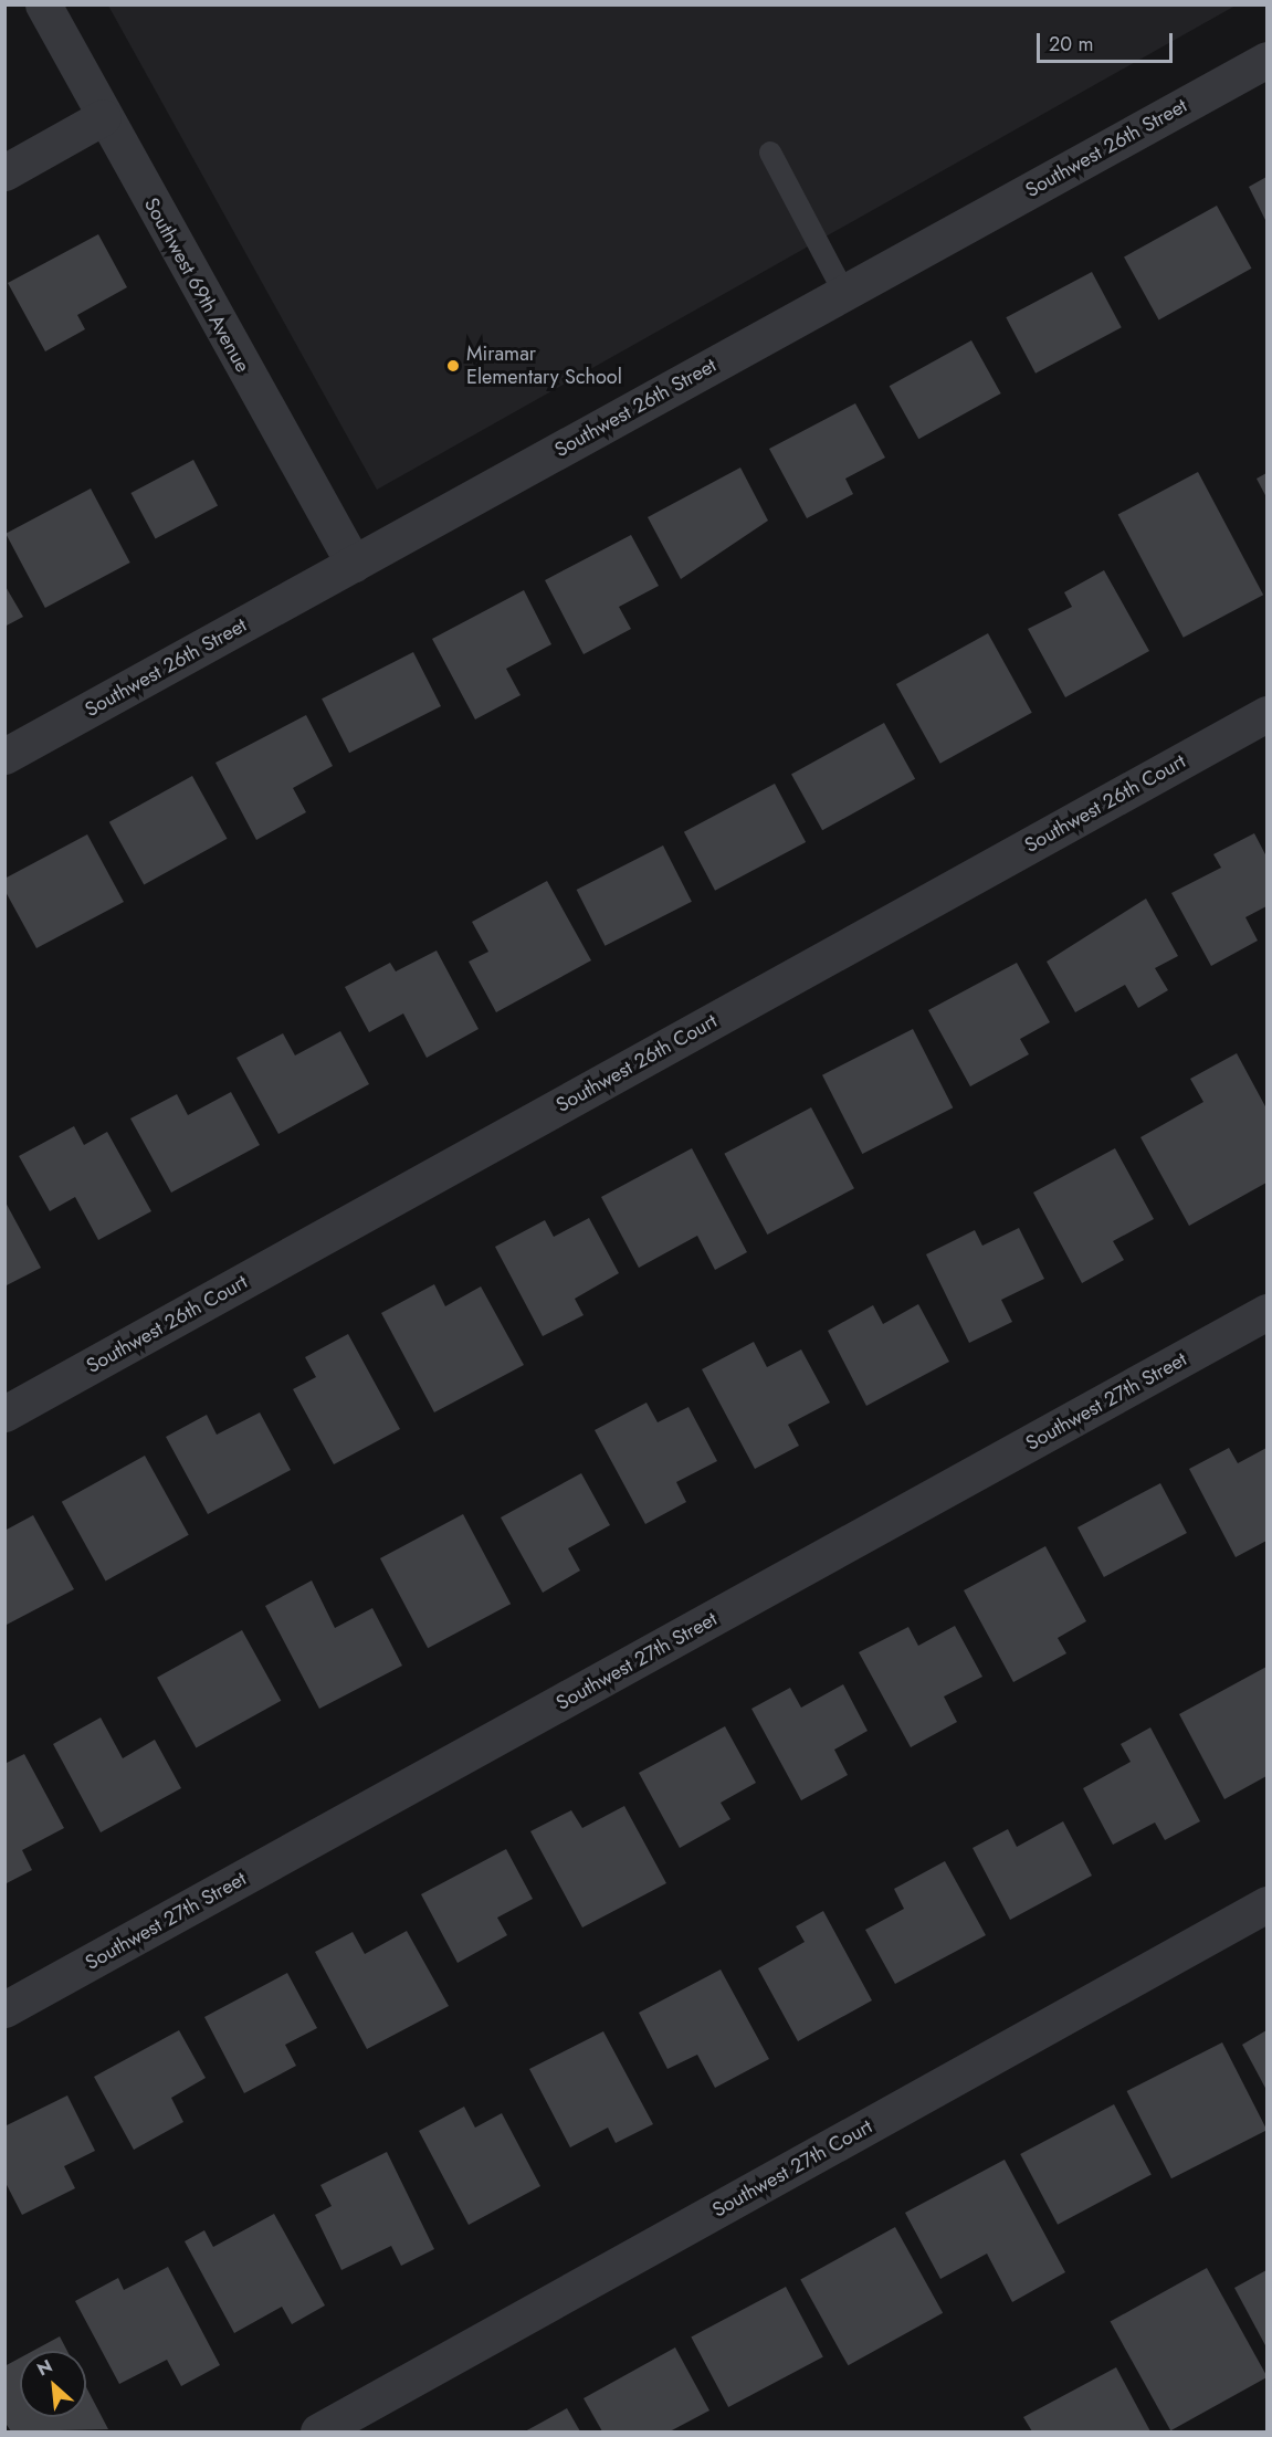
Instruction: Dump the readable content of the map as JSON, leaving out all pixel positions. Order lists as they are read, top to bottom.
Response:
{
  "streets": {
    "street": [
      "Southwest 26th Street",
      "Southwest 69th Avenue",
      "Southwest 26th Court",
      "Southwest 27th Street",
      "Southwest 27th Court"
    ]
  },
  "crossings": [
    ["Southwest 26th Street", "Southwest 69th Avenue"]
  ],
  "places": ["Miramar Elementary School"],
  "scale_bar": "20 m",
  "north": "top left"
}
